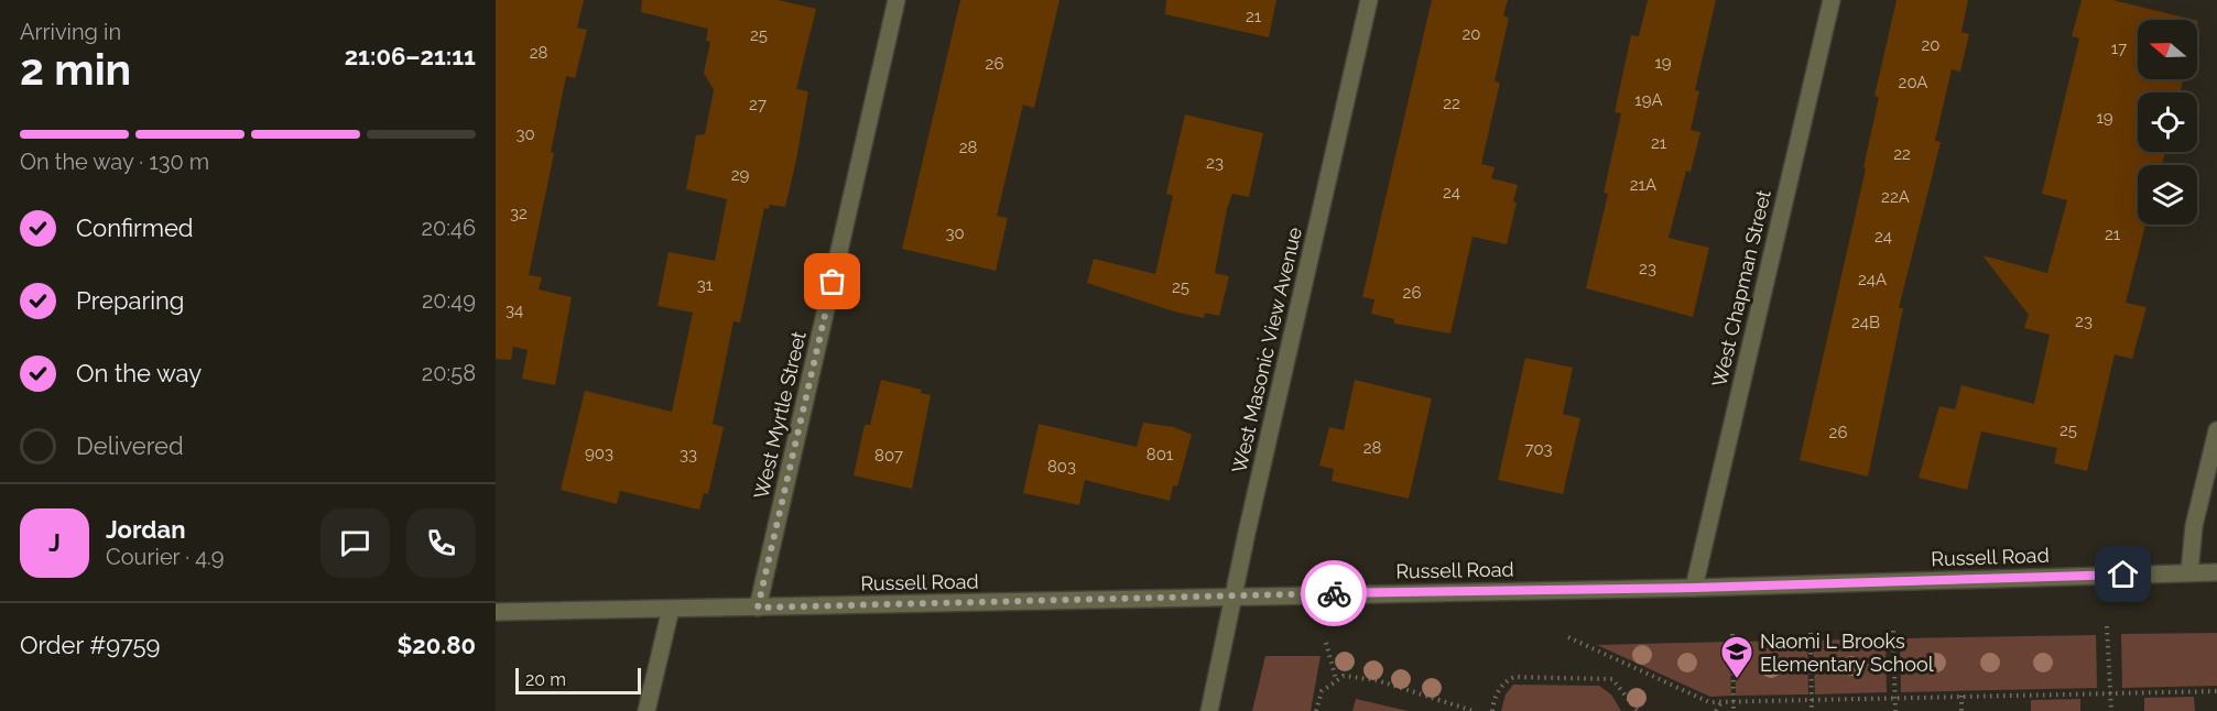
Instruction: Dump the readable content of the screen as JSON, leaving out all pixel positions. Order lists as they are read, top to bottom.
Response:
{
  "streets": {
    "street": [
      "West Chapman Street",
      "West Masonic View Avenue",
      "West Myrtle Street",
      "Russell Road"
    ]
  },
  "crossings": [
    ["West Chapman Street", "Russell Road"],
    ["West Masonic View Avenue", "Russell Road"],
    ["West Myrtle Street", "Russell Road"]
  ],
  "places": {
    "school or university": ["Naomi L Brooks Elementary School"]
  },
  "house_numbers": [
    "21",
    "20",
    "25",
    "20",
    "17",
    "28",
    "19",
    "26",
    "20A",
    "19A",
    "22",
    "27",
    "19",
    "30",
    "21",
    "28",
    "22",
    "23",
    "29",
    "21A",
    "24",
    "22A",
    "32",
    "30",
    "21",
    "24",
    "23",
    "24A",
    "31",
    "25",
    "26",
    "34",
    "23",
    "24B",
    "25",
    "26",
    "28",
    "703",
    "903",
    "33",
    "801",
    "807",
    "803"
  ],
  "scale_bar": "20 m",
  "north": "left",
  "page": {
    "heading": ["2 min", "Arriving in", "21:06–21:11"],
    "panel": [
      "Jordan",
      "Courier · 4.9",
      "Order #9759",
      "$20.80"
    ],
    "bar": "On the way · 130 m",
    "list": [
      ["Confirmed", "20:46"],
      ["Preparing", "20:49"],
      ["On the way", "20:58"],
      "Delivered"
    ],
    "round": "J",
    "scale": "20 m"
  }
}
